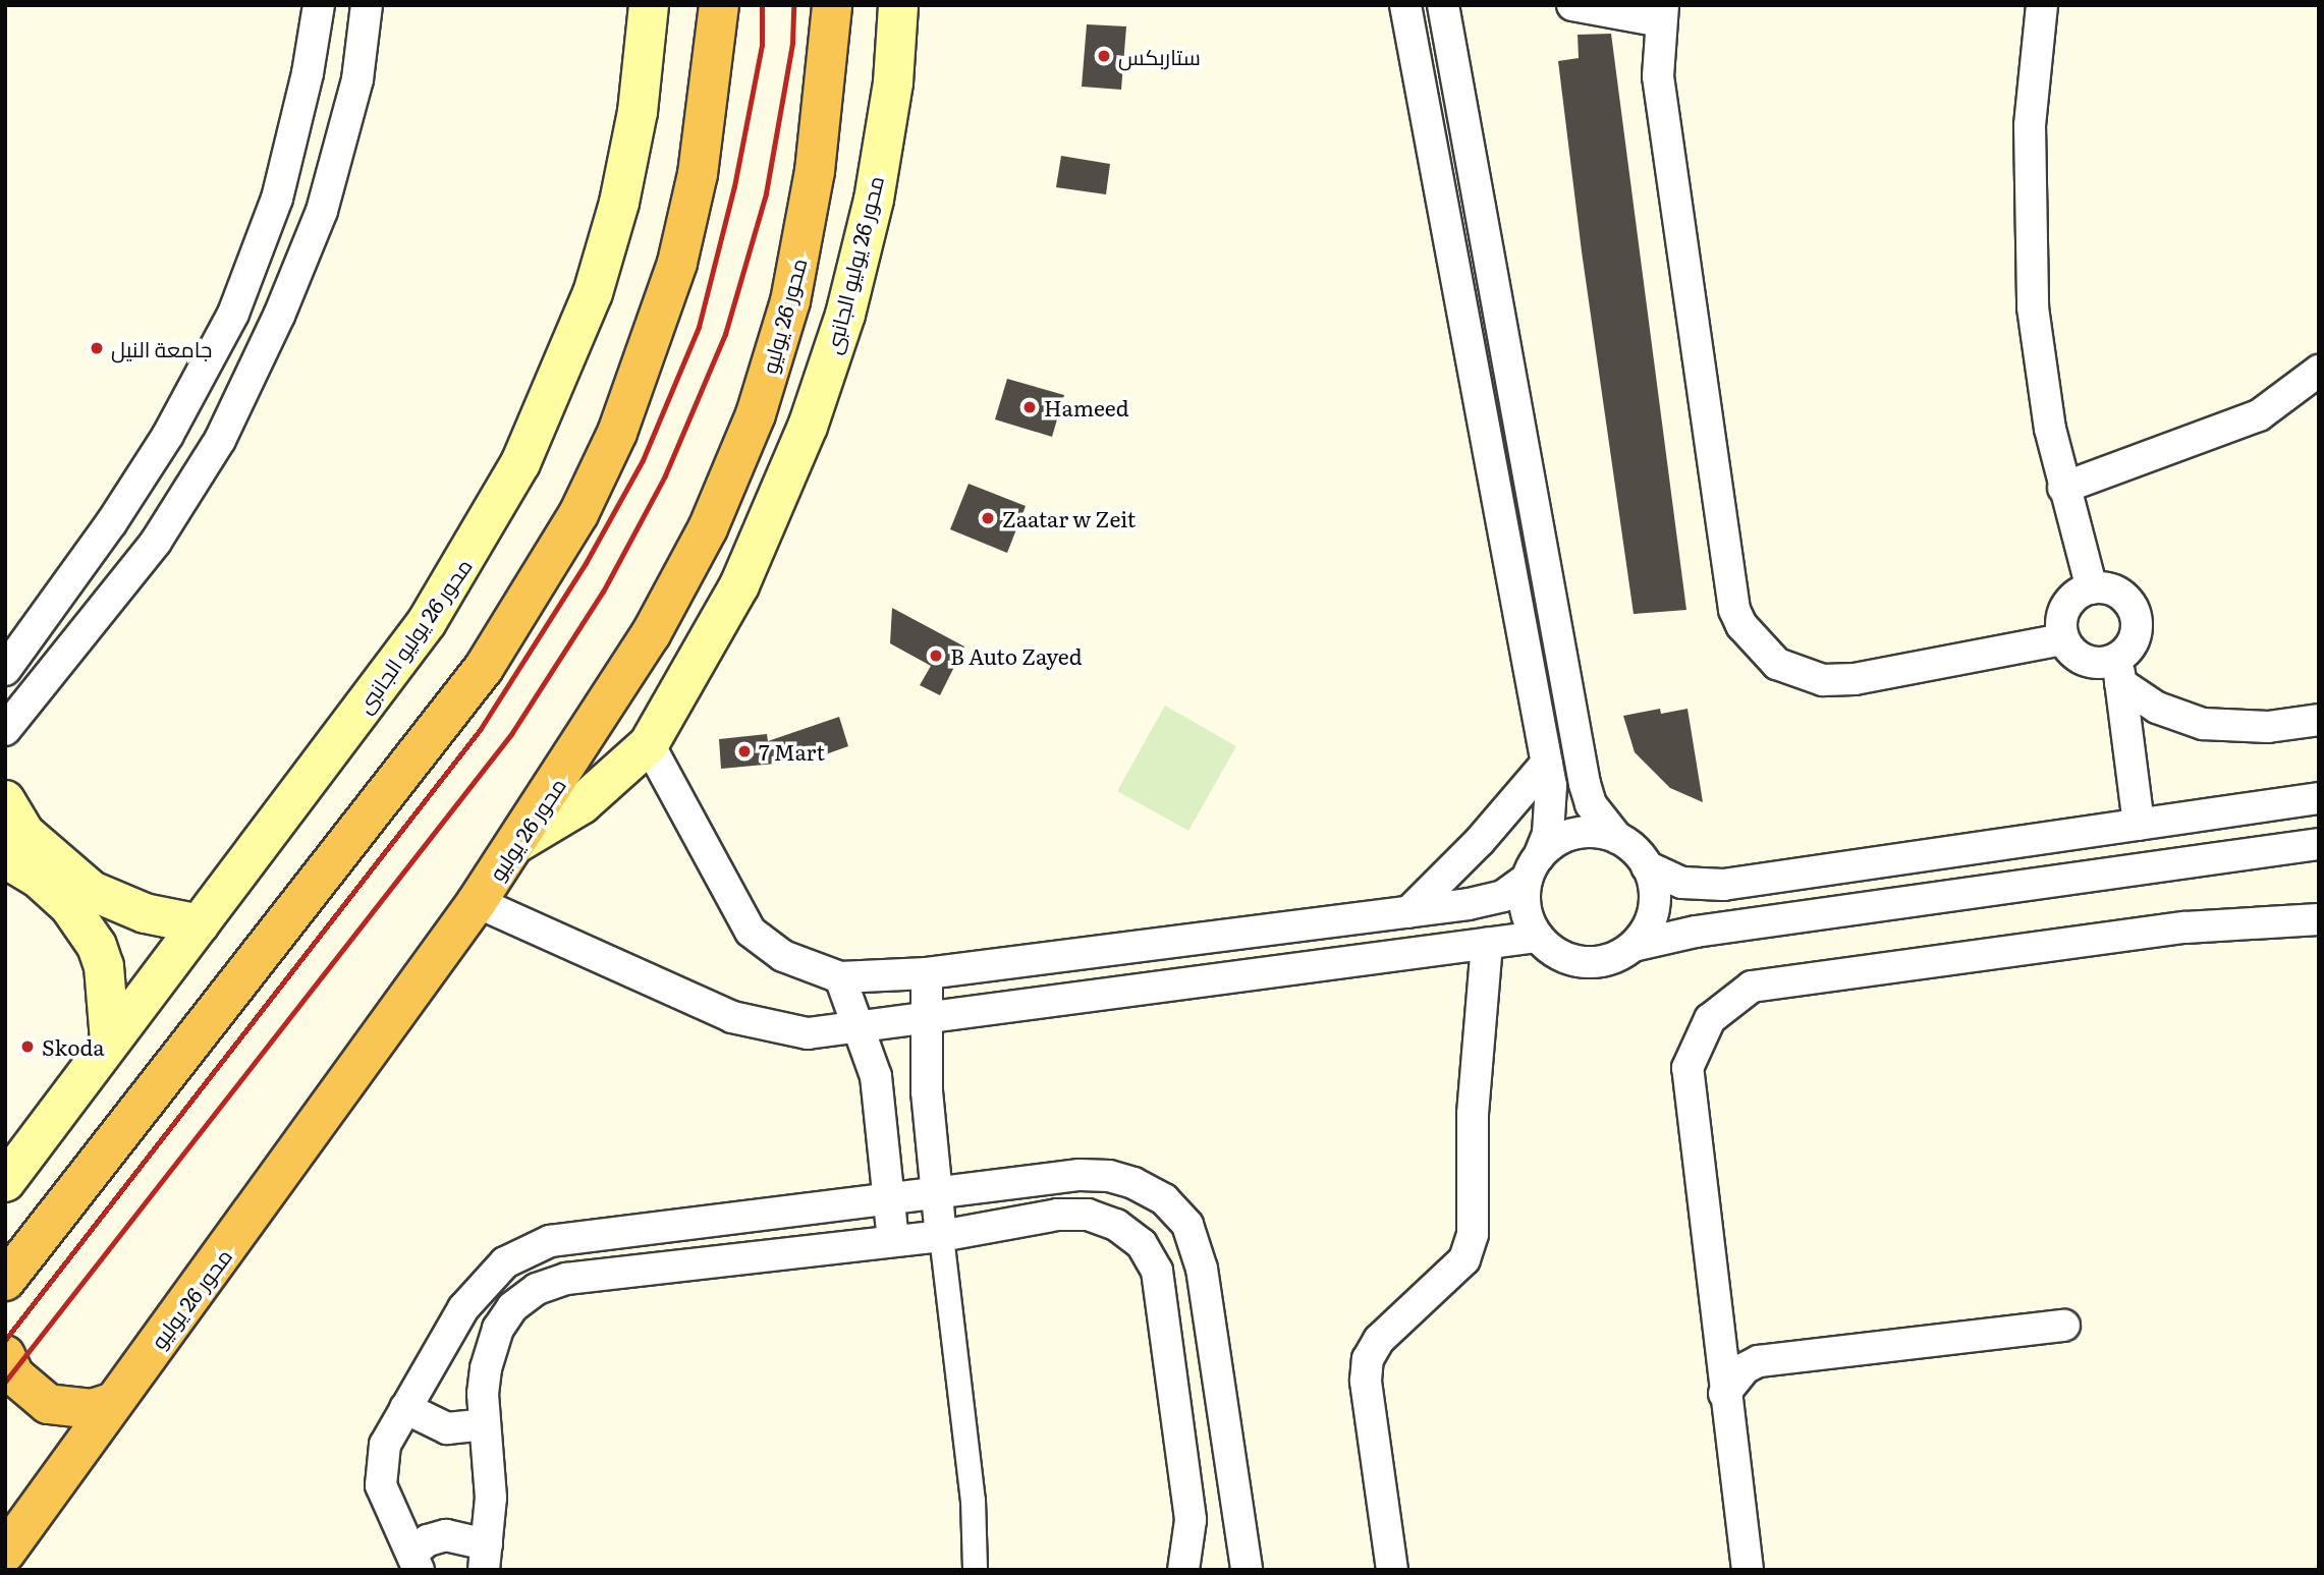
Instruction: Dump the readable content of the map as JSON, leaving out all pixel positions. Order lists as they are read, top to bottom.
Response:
{
  "streets": {
    "highway": ["محور 26 يوليو"],
    "main road": ["محور 26 يوليو الجانبى"]
  },
  "crossings": [
    ["محور 26 يوليو الجانبى", "محور 26 يوليو"]
  ],
  "places": [
    "ستاربكس",
    "جامعة النيل",
    "Hameed",
    "Zaatar w Zeit",
    "B Auto Zayed",
    "7 Mart",
    "Skoda"
  ]
}
